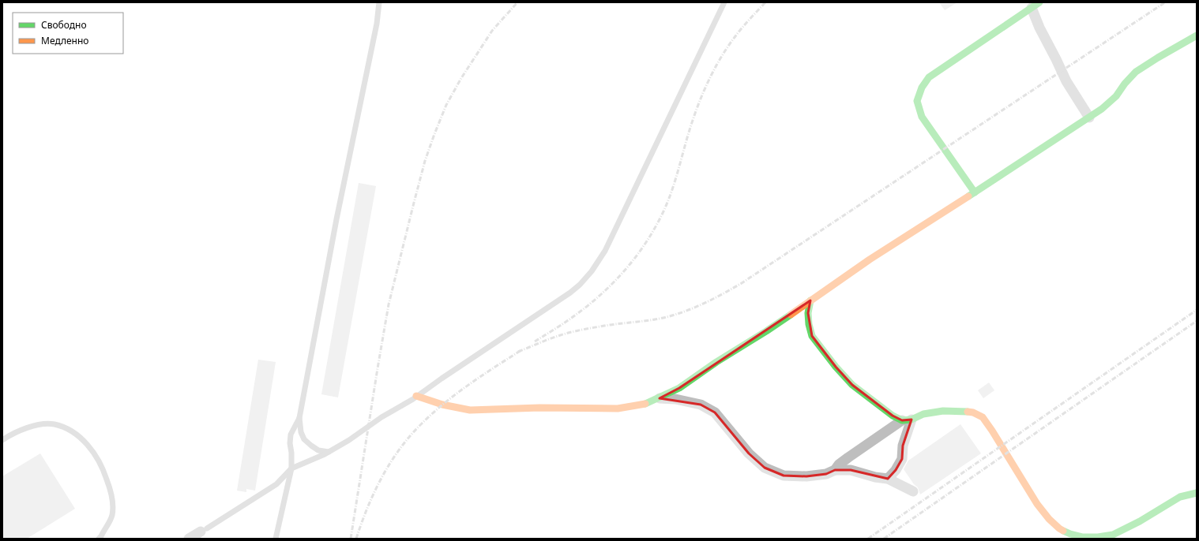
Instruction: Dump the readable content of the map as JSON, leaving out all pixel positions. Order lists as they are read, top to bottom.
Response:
{
  "legend": ["Свободно", "Медленно"]
}
